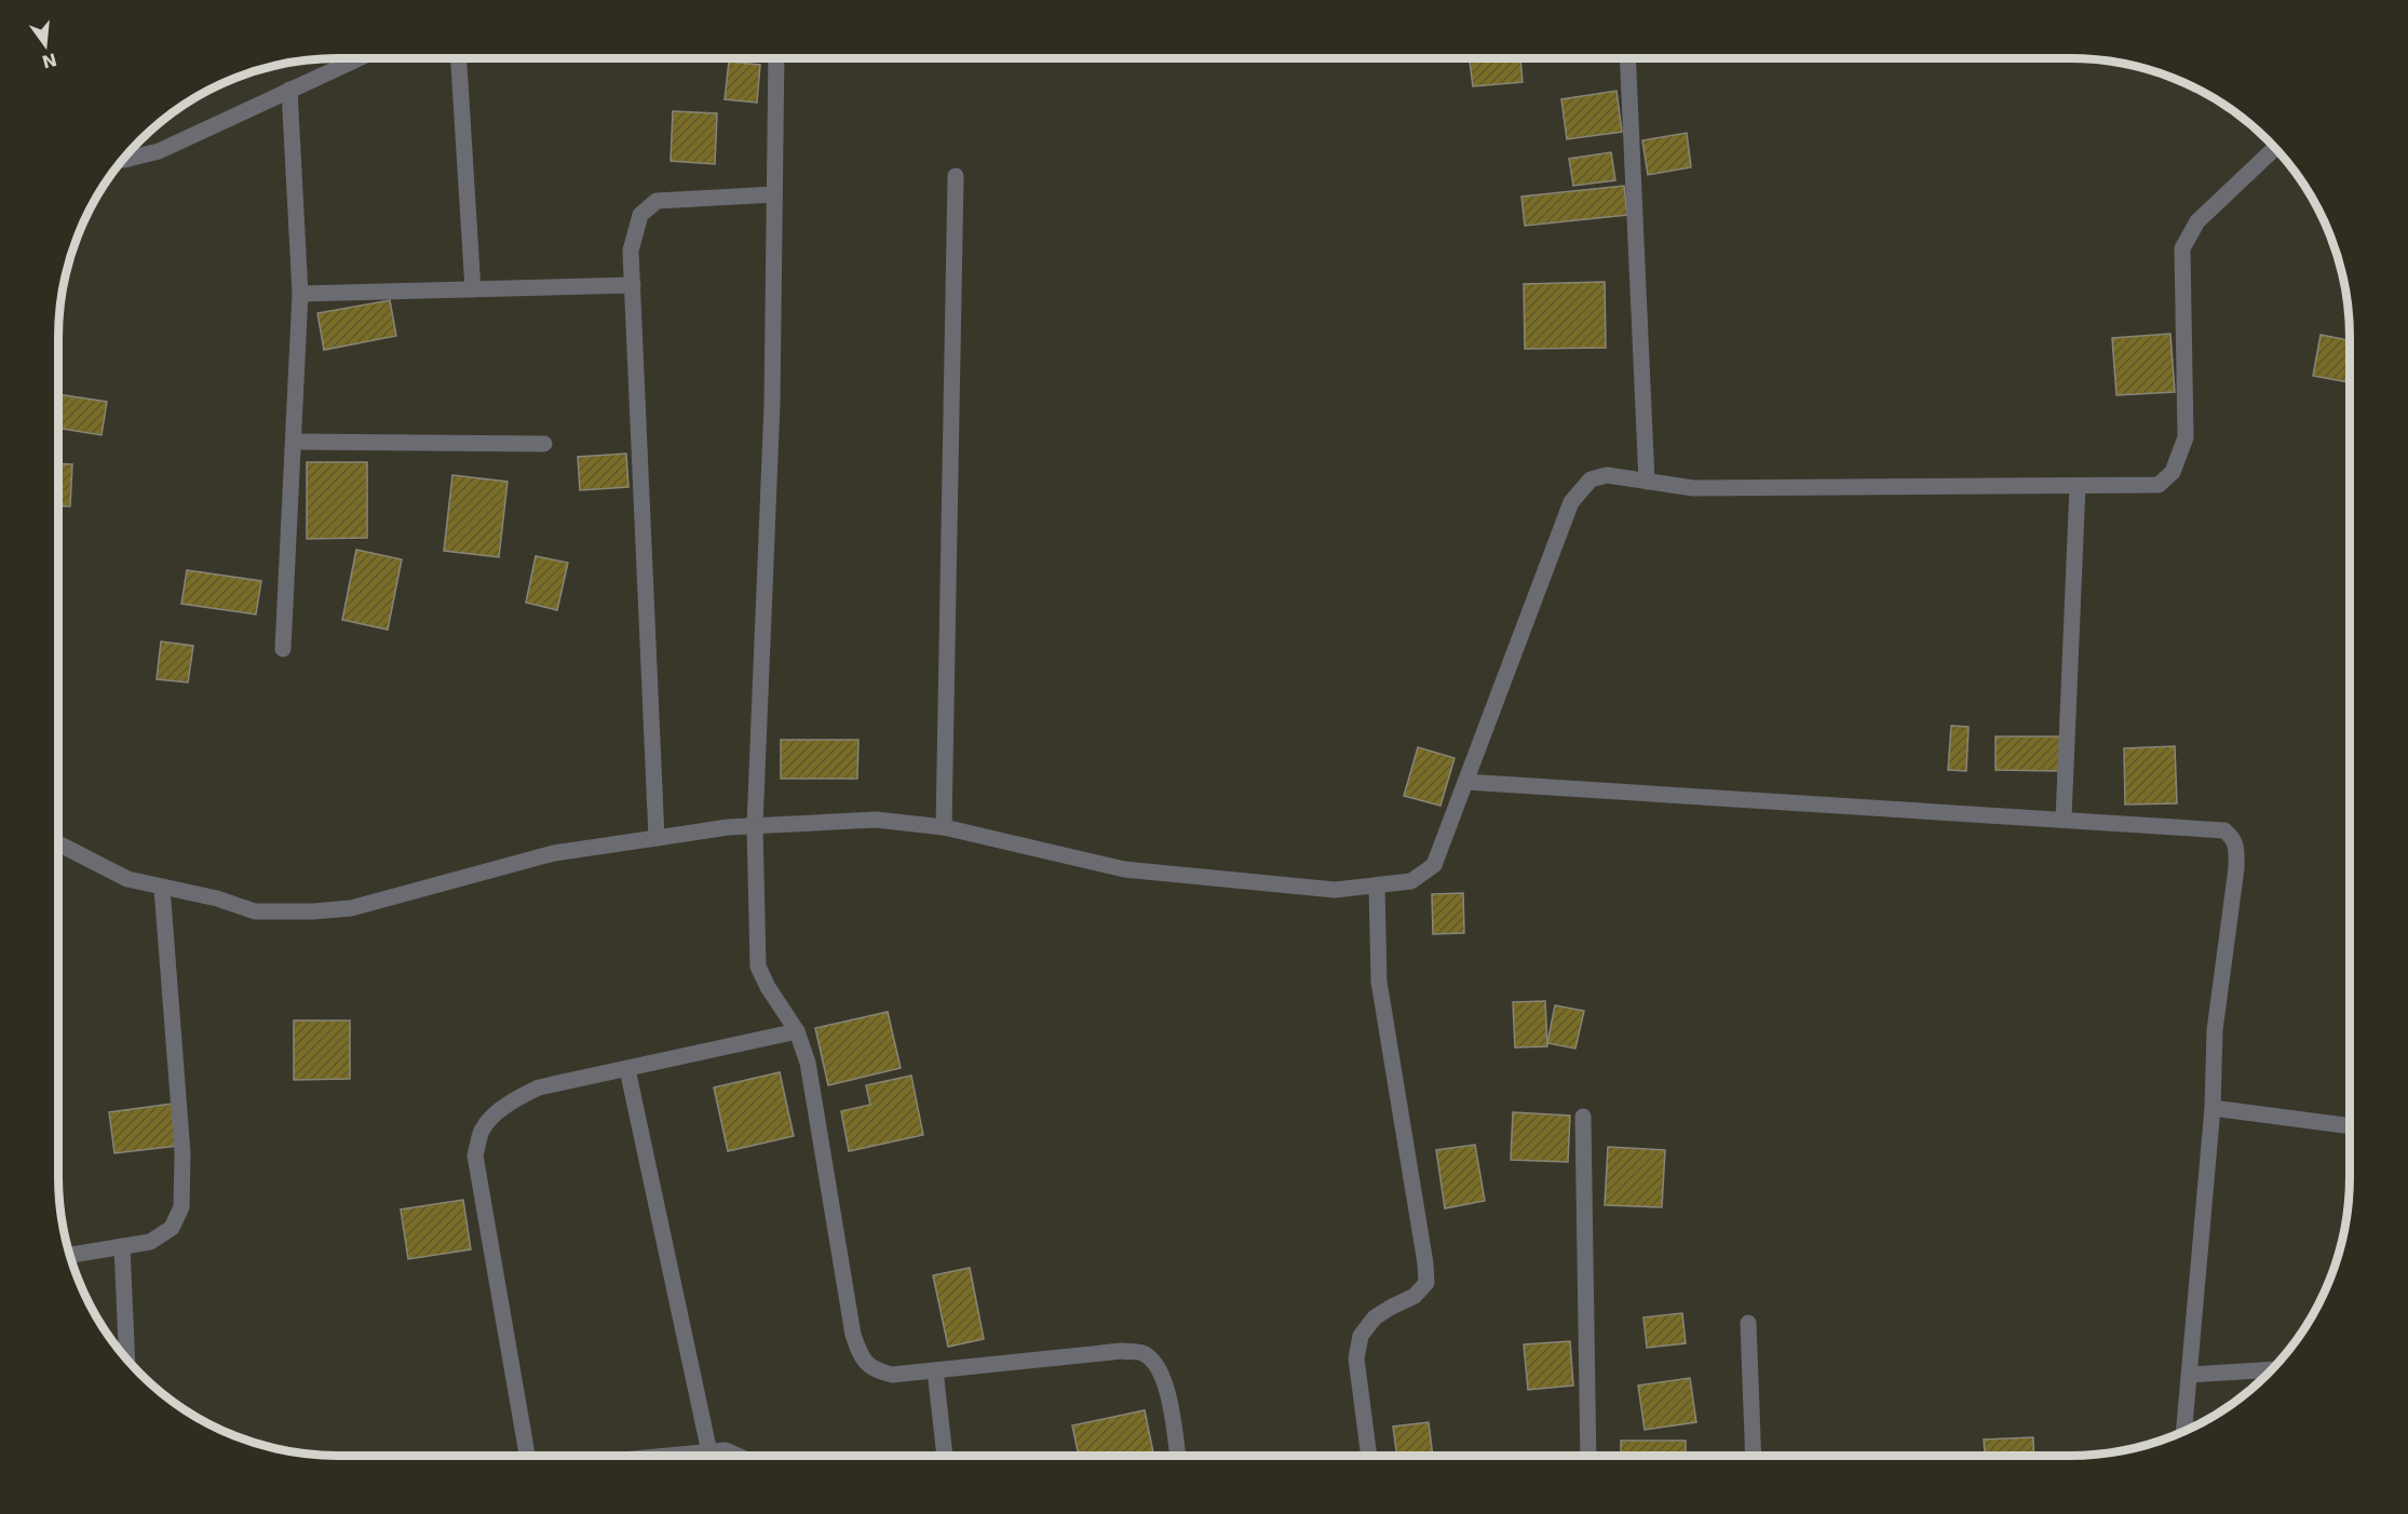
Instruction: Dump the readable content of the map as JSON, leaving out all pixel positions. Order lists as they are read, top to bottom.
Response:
{
  "north": "bottom"
}
